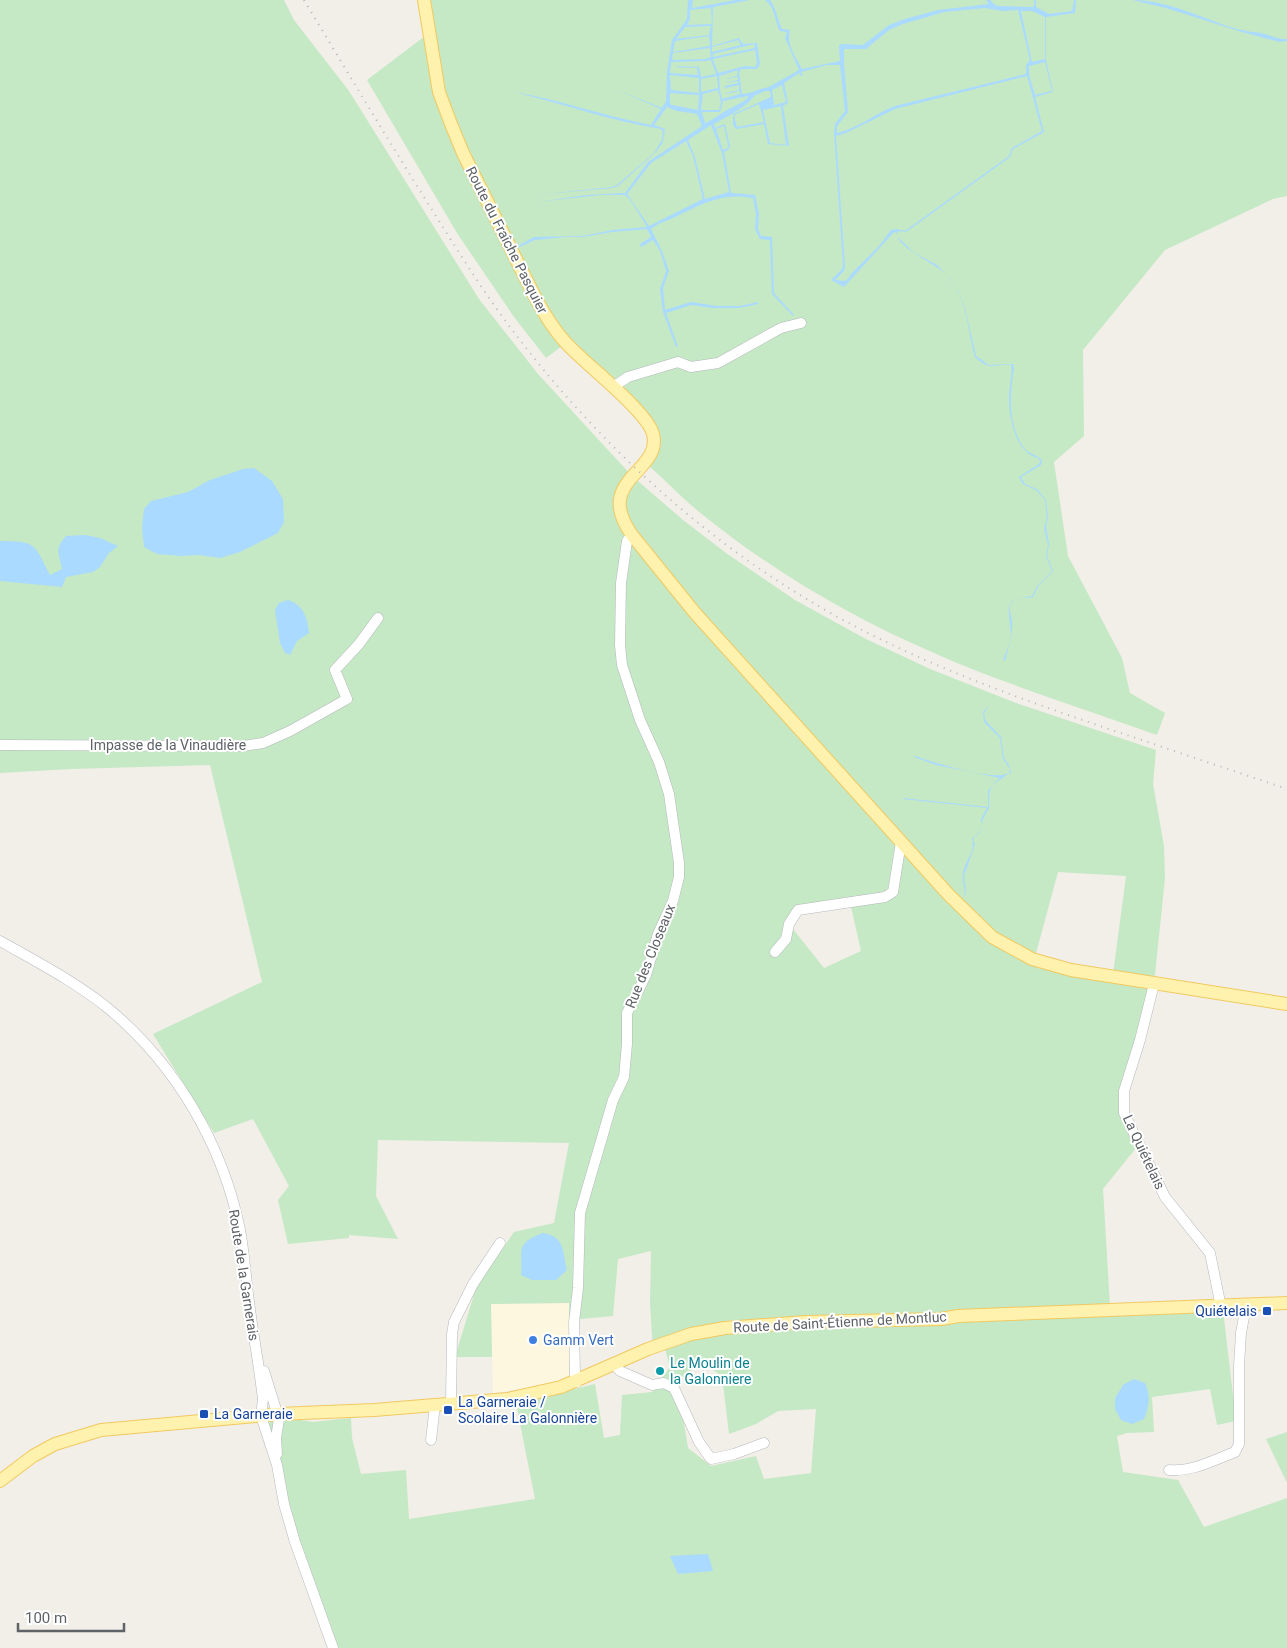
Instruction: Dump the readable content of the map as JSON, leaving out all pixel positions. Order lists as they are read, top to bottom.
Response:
{
  "streets": {
    "main road": ["Route du Fraîche Pasquier", "Route de Saint-Étienne de Montluc"],
    "street": [
      "Impasse de la Vinaudière",
      "Rue des Closeaux",
      "La Quiételais",
      "Route de la Garnerais"
    ]
  },
  "crossings": [
    ["Route du Fraîche Pasquier", "Rue des Closeaux"],
    ["Route du Fraîche Pasquier", "La Quiételais"],
    ["Rue des Closeaux", "Route de Saint-Étienne de Montluc"],
    ["La Quiételais", "Route de Saint-Étienne de Montluc"],
    ["Route de la Garnerais", "Route de Saint-Étienne de Montluc"]
  ],
  "places": {
    "transit": ["Quiételais", "La Garneraie / Scolaire La Galonnière", "La Garneraie"],
    "other": ["Gamm Vert", "Le Moulin de la Galonniere"]
  },
  "scale_bar": "100 m"
}
